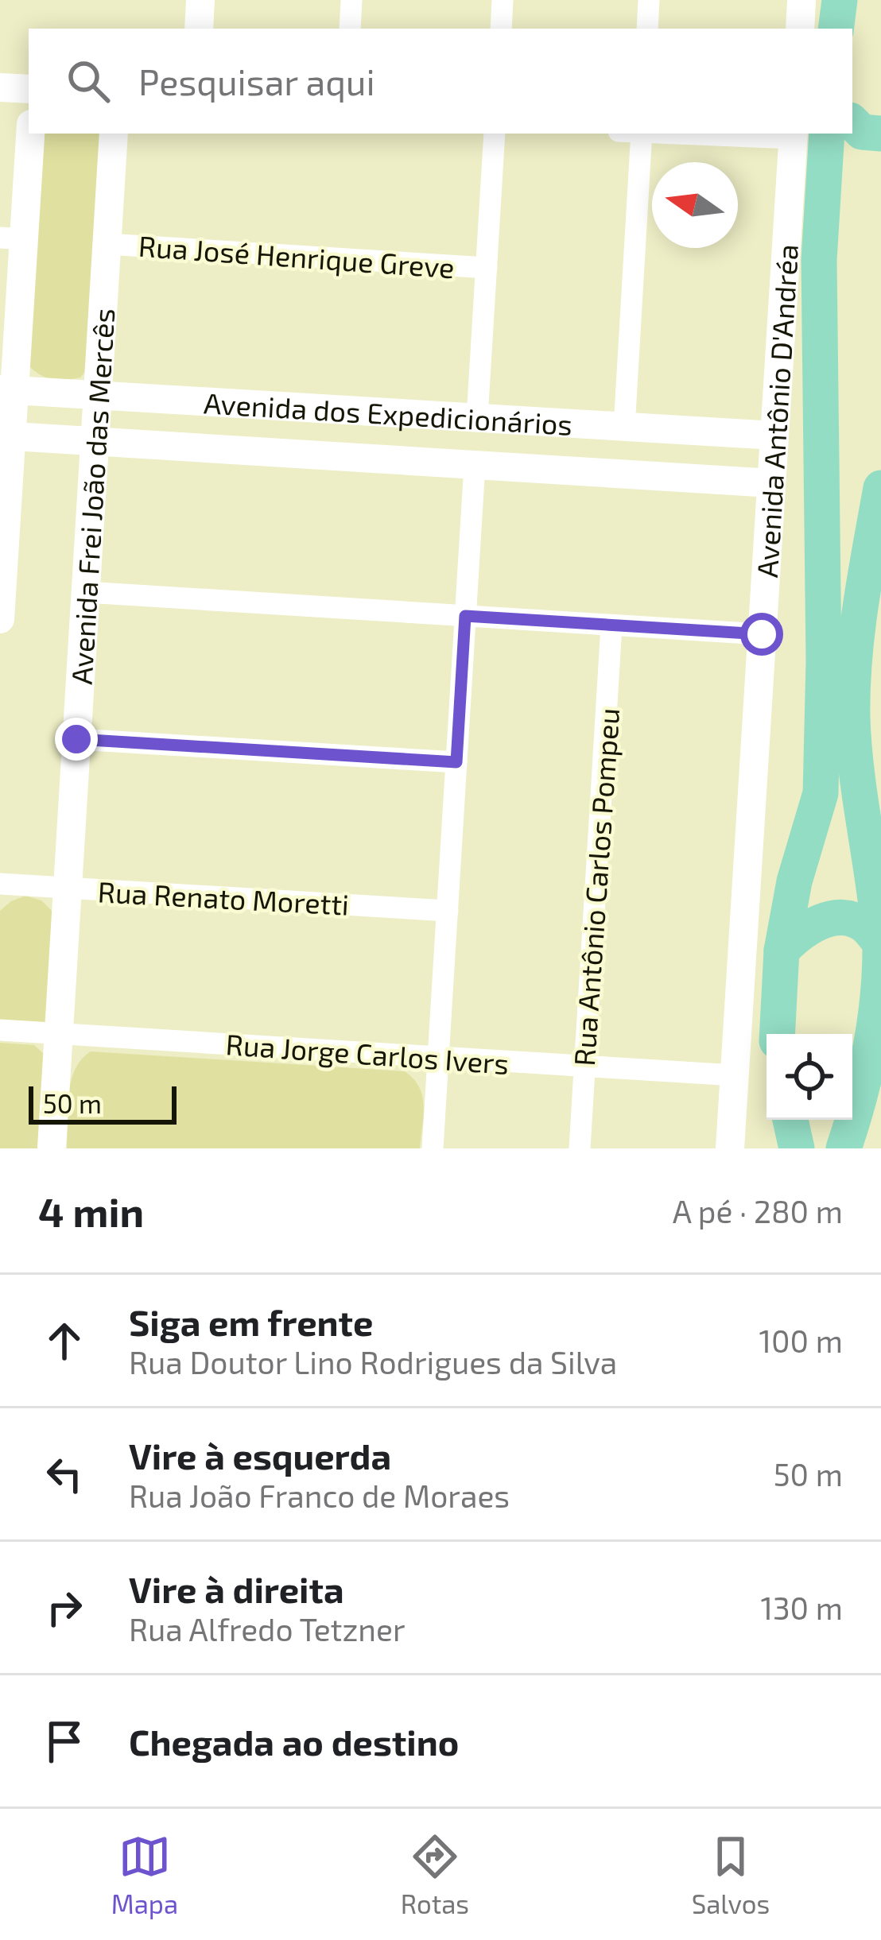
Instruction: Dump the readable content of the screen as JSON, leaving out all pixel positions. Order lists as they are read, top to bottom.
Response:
{
  "streets": {
    "street": [
      "Rua José Henrique Greve",
      "Avenida Antônio D'Andréa",
      "Avenida dos Expedicionários",
      "Avenida Frei João das Mercês",
      "Rua Antônio Carlos Pompeu",
      "Rua Renato Moretti",
      "Rua Jorge Carlos Ivers"
    ]
  },
  "crossings": [
    ["Rua José Henrique Greve", "Avenida Frei João das Mercês"],
    ["Avenida Antônio D'Andréa", "Avenida dos Expedicionários"],
    ["Avenida Antônio D'Andréa", "Rua Jorge Carlos Ivers"],
    ["Avenida dos Expedicionários", "Avenida Frei João das Mercês"],
    ["Avenida Frei João das Mercês", "Rua Renato Moretti"],
    ["Avenida Frei João das Mercês", "Rua Jorge Carlos Ivers"],
    ["Rua Antônio Carlos Pompeu", "Rua Jorge Carlos Ivers"]
  ],
  "scale_bar": "50 m",
  "north": "left",
  "page": {
    "search": "Pesquisar aqui",
    "scale": "50 m",
    "heading": ["4 min", "A pé · 280 m"],
    "list": [
      ["Siga em frente", "Rua Doutor Lino Rodrigues da Silva", "100 m"],
      ["Vire à esquerda", "Rua João Franco de Moraes", "50 m"],
      ["Vire à direita", "Rua Alfredo Tetzner", "130 m"],
      "Chegada ao destino"
    ],
    "nav": ["Mapa", "Rotas", "Salvos"]
  }
}
